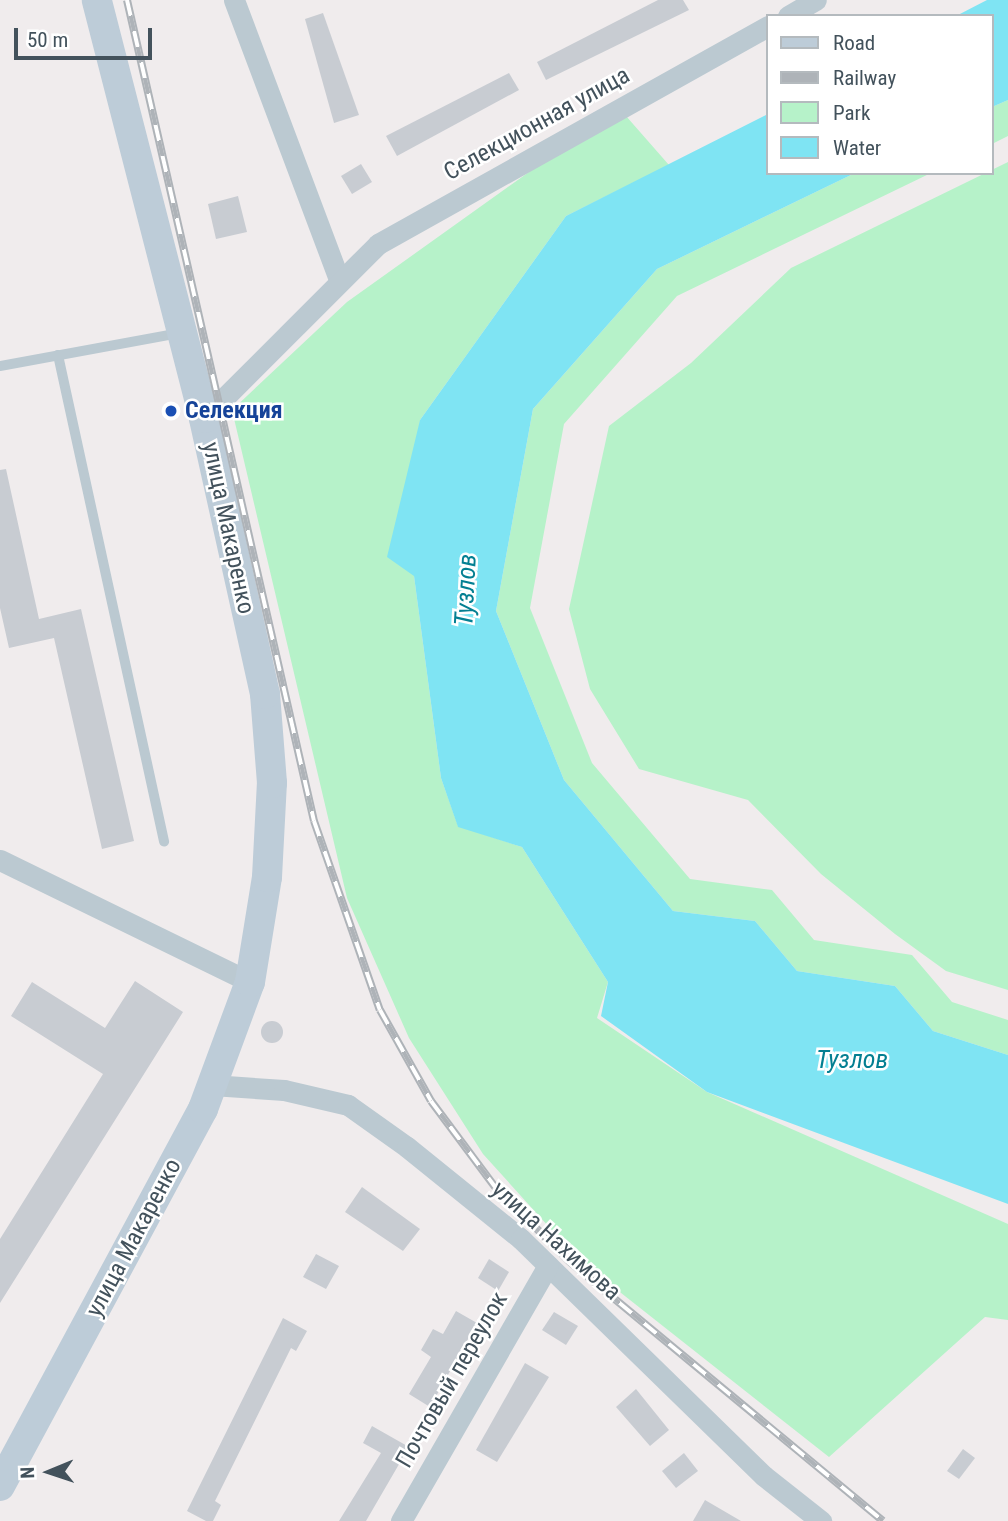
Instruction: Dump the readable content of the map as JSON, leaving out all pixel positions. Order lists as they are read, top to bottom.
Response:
{
  "streets": {
    "main road": ["улица Макаренко"],
    "street": ["Селекционная улица", "улица Нахимова", "Почтовый переулок"]
  },
  "crossings": [
    ["Селекционная улица", "улица Макаренко"],
    ["улица Макаренко", "улица Нахимова"],
    ["улица Нахимова", "Почтовый переулок"]
  ],
  "water": ["Тузлов"],
  "places": ["Селекция"],
  "legend": [
    "Road",
    "Railway",
    "Park",
    "Water"
  ],
  "scale_bar": "50 m",
  "north": "left"
}
